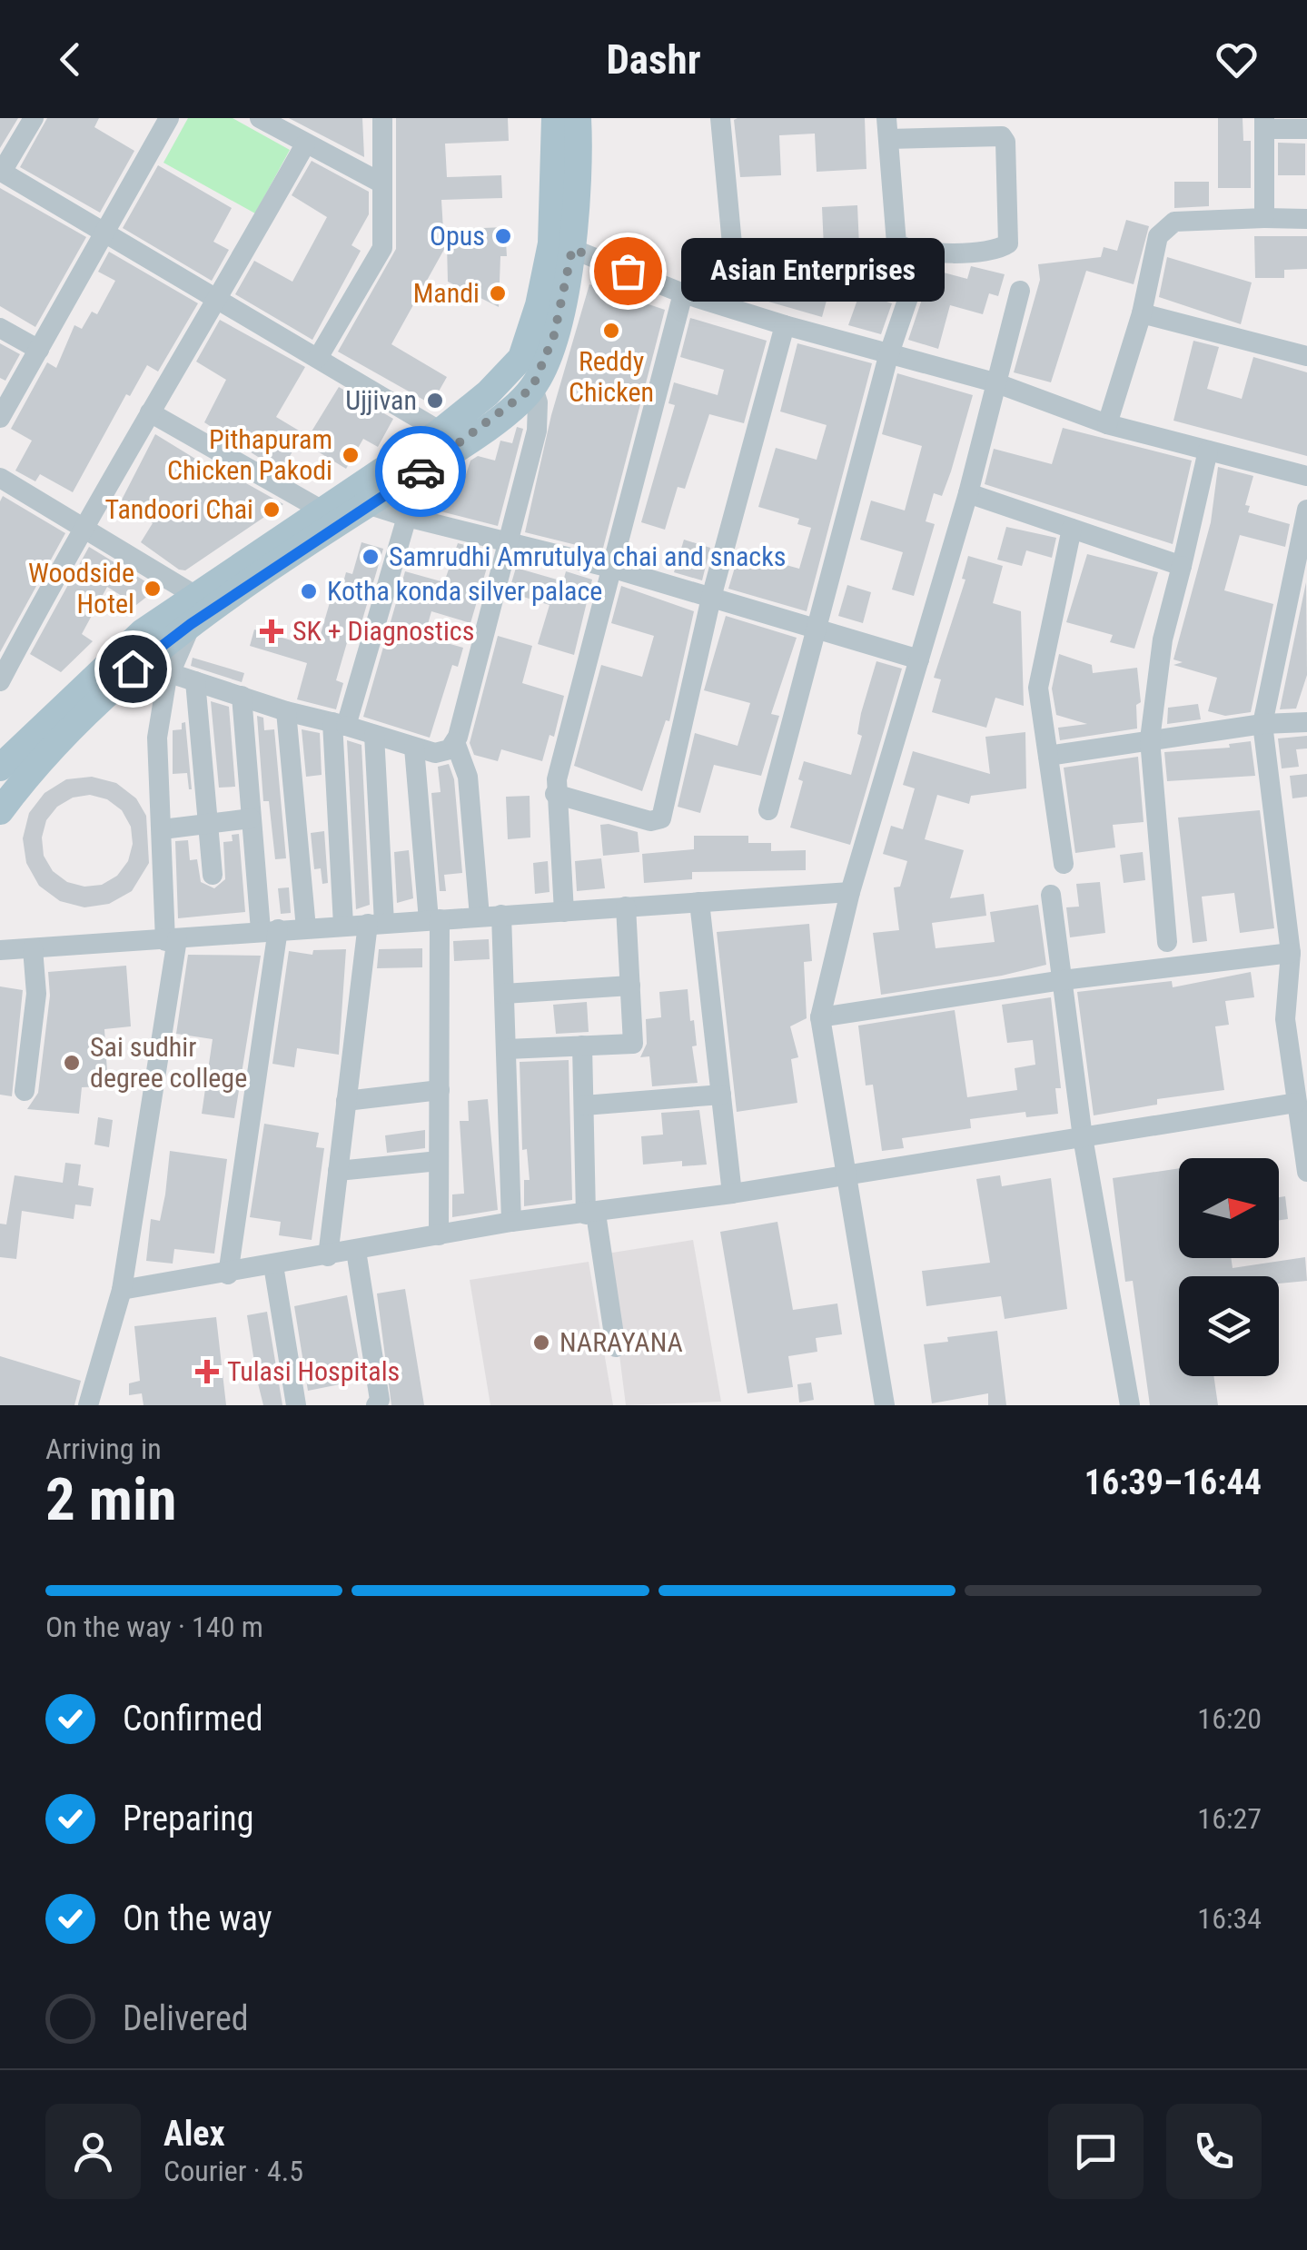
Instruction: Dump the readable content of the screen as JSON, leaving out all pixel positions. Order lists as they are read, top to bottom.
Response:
{
  "places": {
    "other": [
      "Opus",
      "Asian Enterprises",
      "Mandi",
      "Reddy Chicken",
      "Ujjivan",
      "Pithapuram Chicken Pakodi",
      "Tandoori Chai",
      "Samrudhi Amrutulya chai and snacks",
      "Woodside Hotel",
      "Kotha konda silver palace",
      "Sai sudhir degree college",
      "NARAYANA"
    ],
    "health": ["SK + Diagnostics", "Tulasi Hospitals"]
  },
  "north": "right",
  "page": {
    "header": "Dashr",
    "bubble": "Asian Enterprises",
    "heading": ["2 min", "Arriving in", "16:39–16:44"],
    "panel": ["Alex", "Courier · 4.5"],
    "bar": "On the way · 140 m",
    "list": [
      ["Confirmed", "16:20"],
      ["Preparing", "16:27"],
      ["On the way", "16:34"],
      "Delivered"
    ]
  }
}
